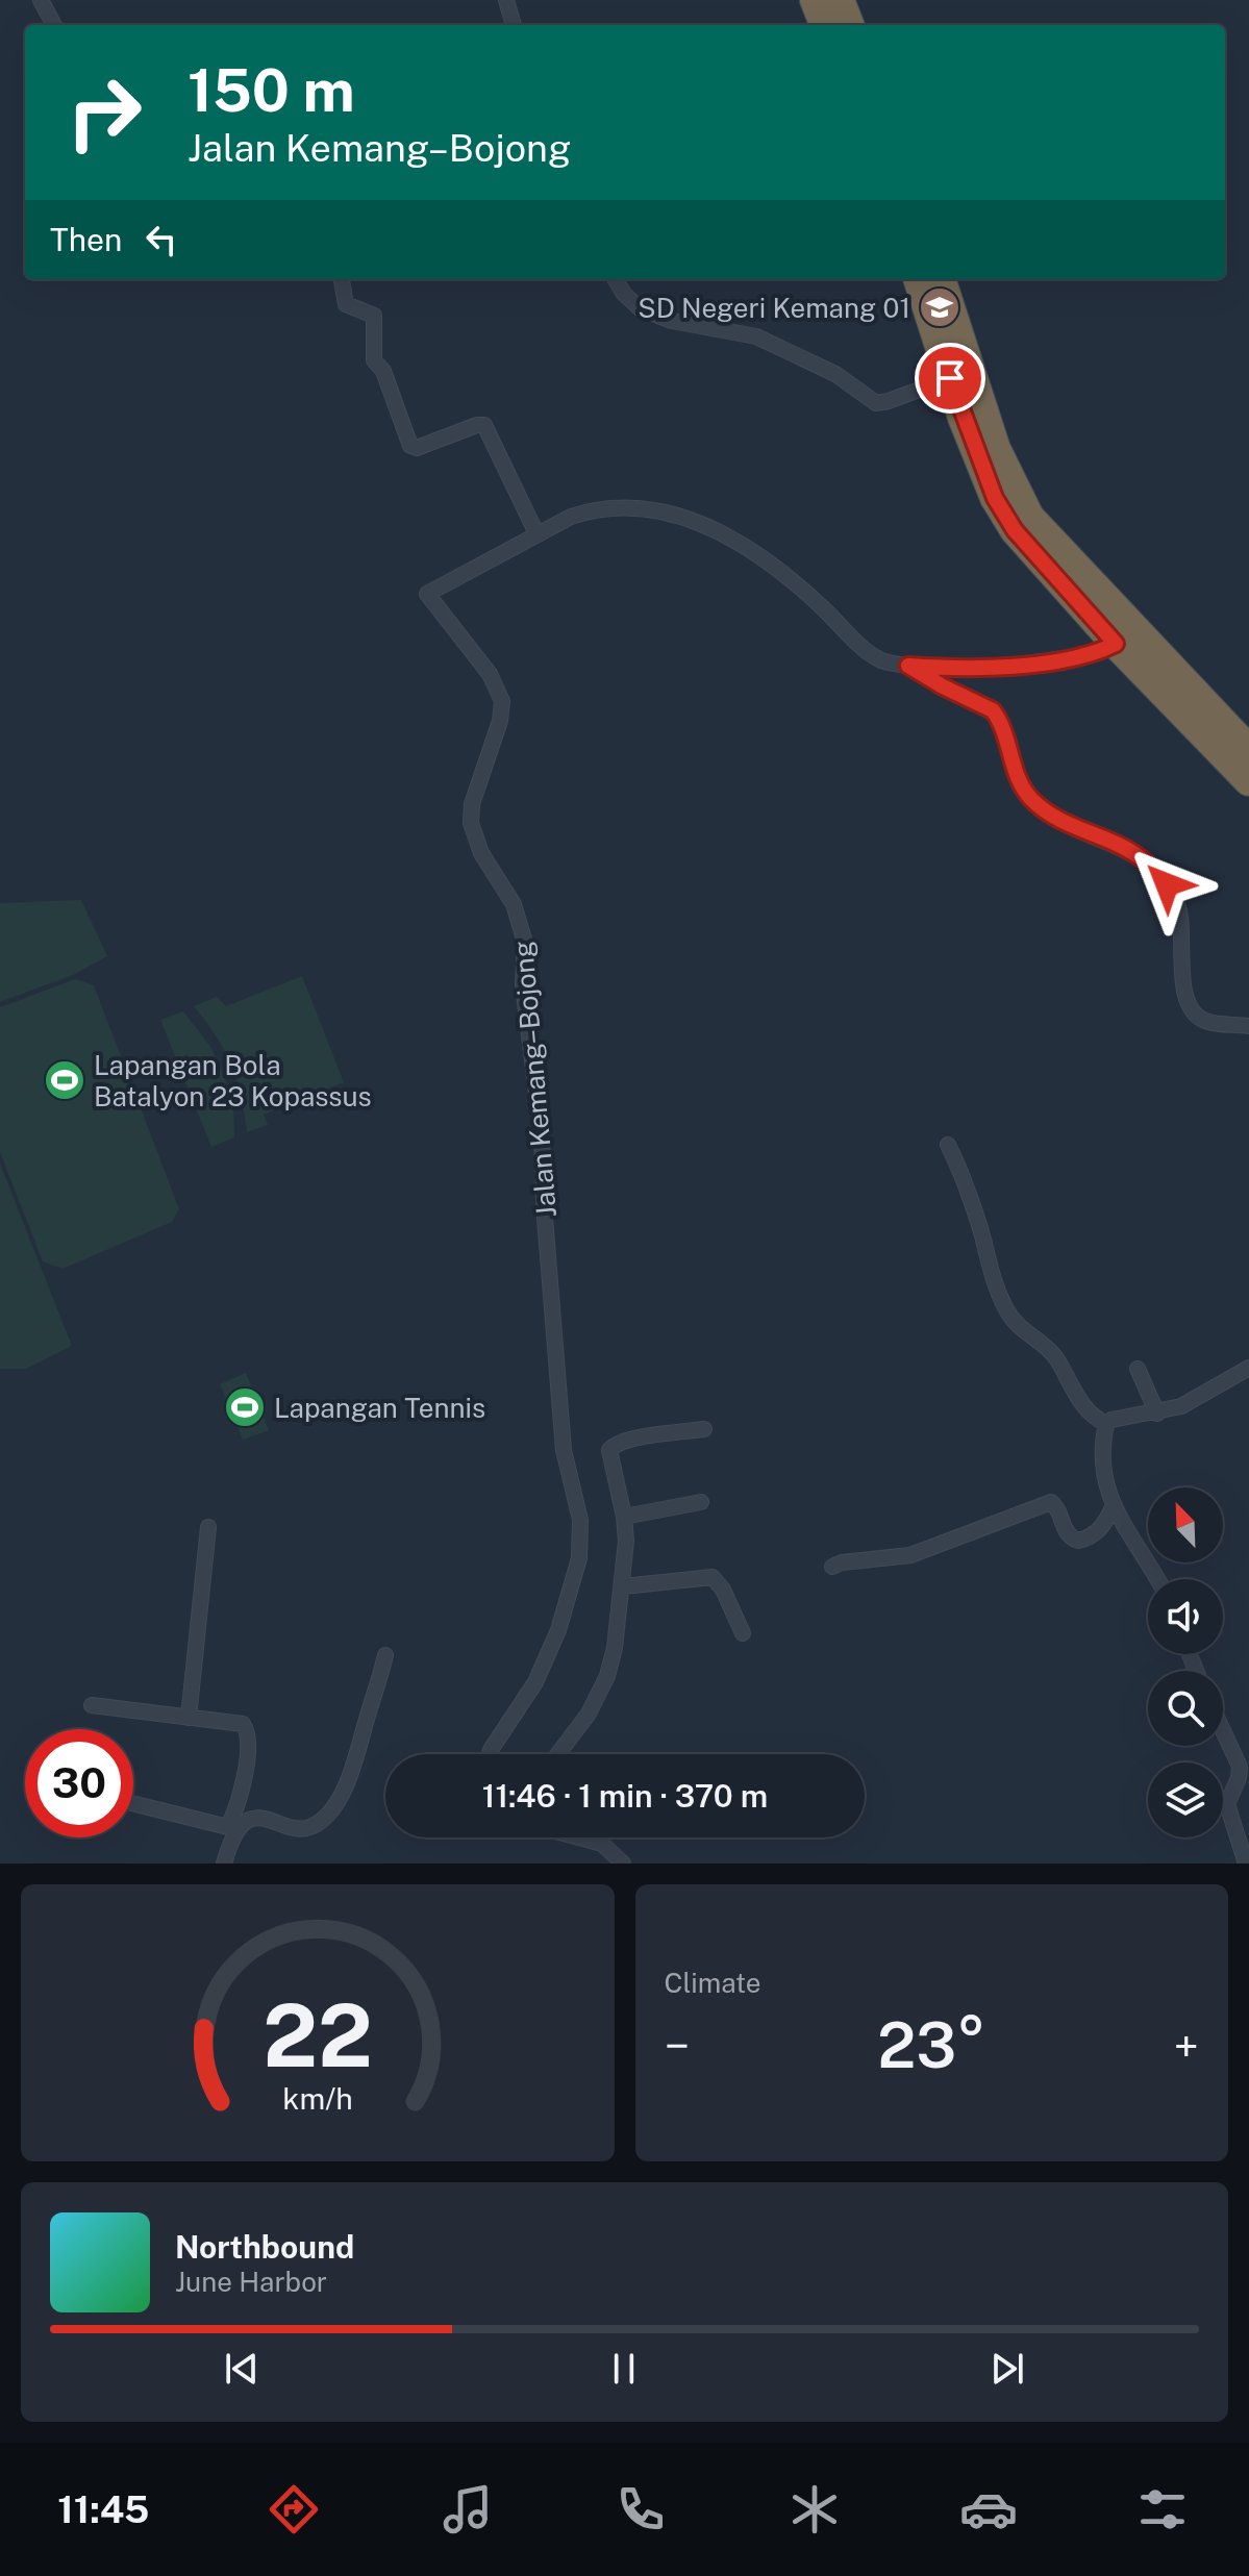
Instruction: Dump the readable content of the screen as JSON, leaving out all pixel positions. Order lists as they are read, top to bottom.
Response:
{
  "streets": {
    "street": ["Jalan Kemang–Bojong"]
  },
  "places": {
    "school or university": ["SD Negeri Kemang 01"],
    "sports": ["Lapangan Bola Batalyon 23 Kopassus", "Lapangan Tennis"]
  },
  "north": "top left",
  "page": {
    "turn": ["150 m", "Jalan Kemang–Bojong"],
    "then": "Then",
    "limit": "30",
    "trip": "11:46 · 1 min · 370 m",
    "tile": "Climate",
    "heat": ["−", "23°", "+"],
    "song": ["Northbound", "June Harbor"],
    "tabs": "11:45",
    "gauge": ["22", "km/h"]
  }
}
